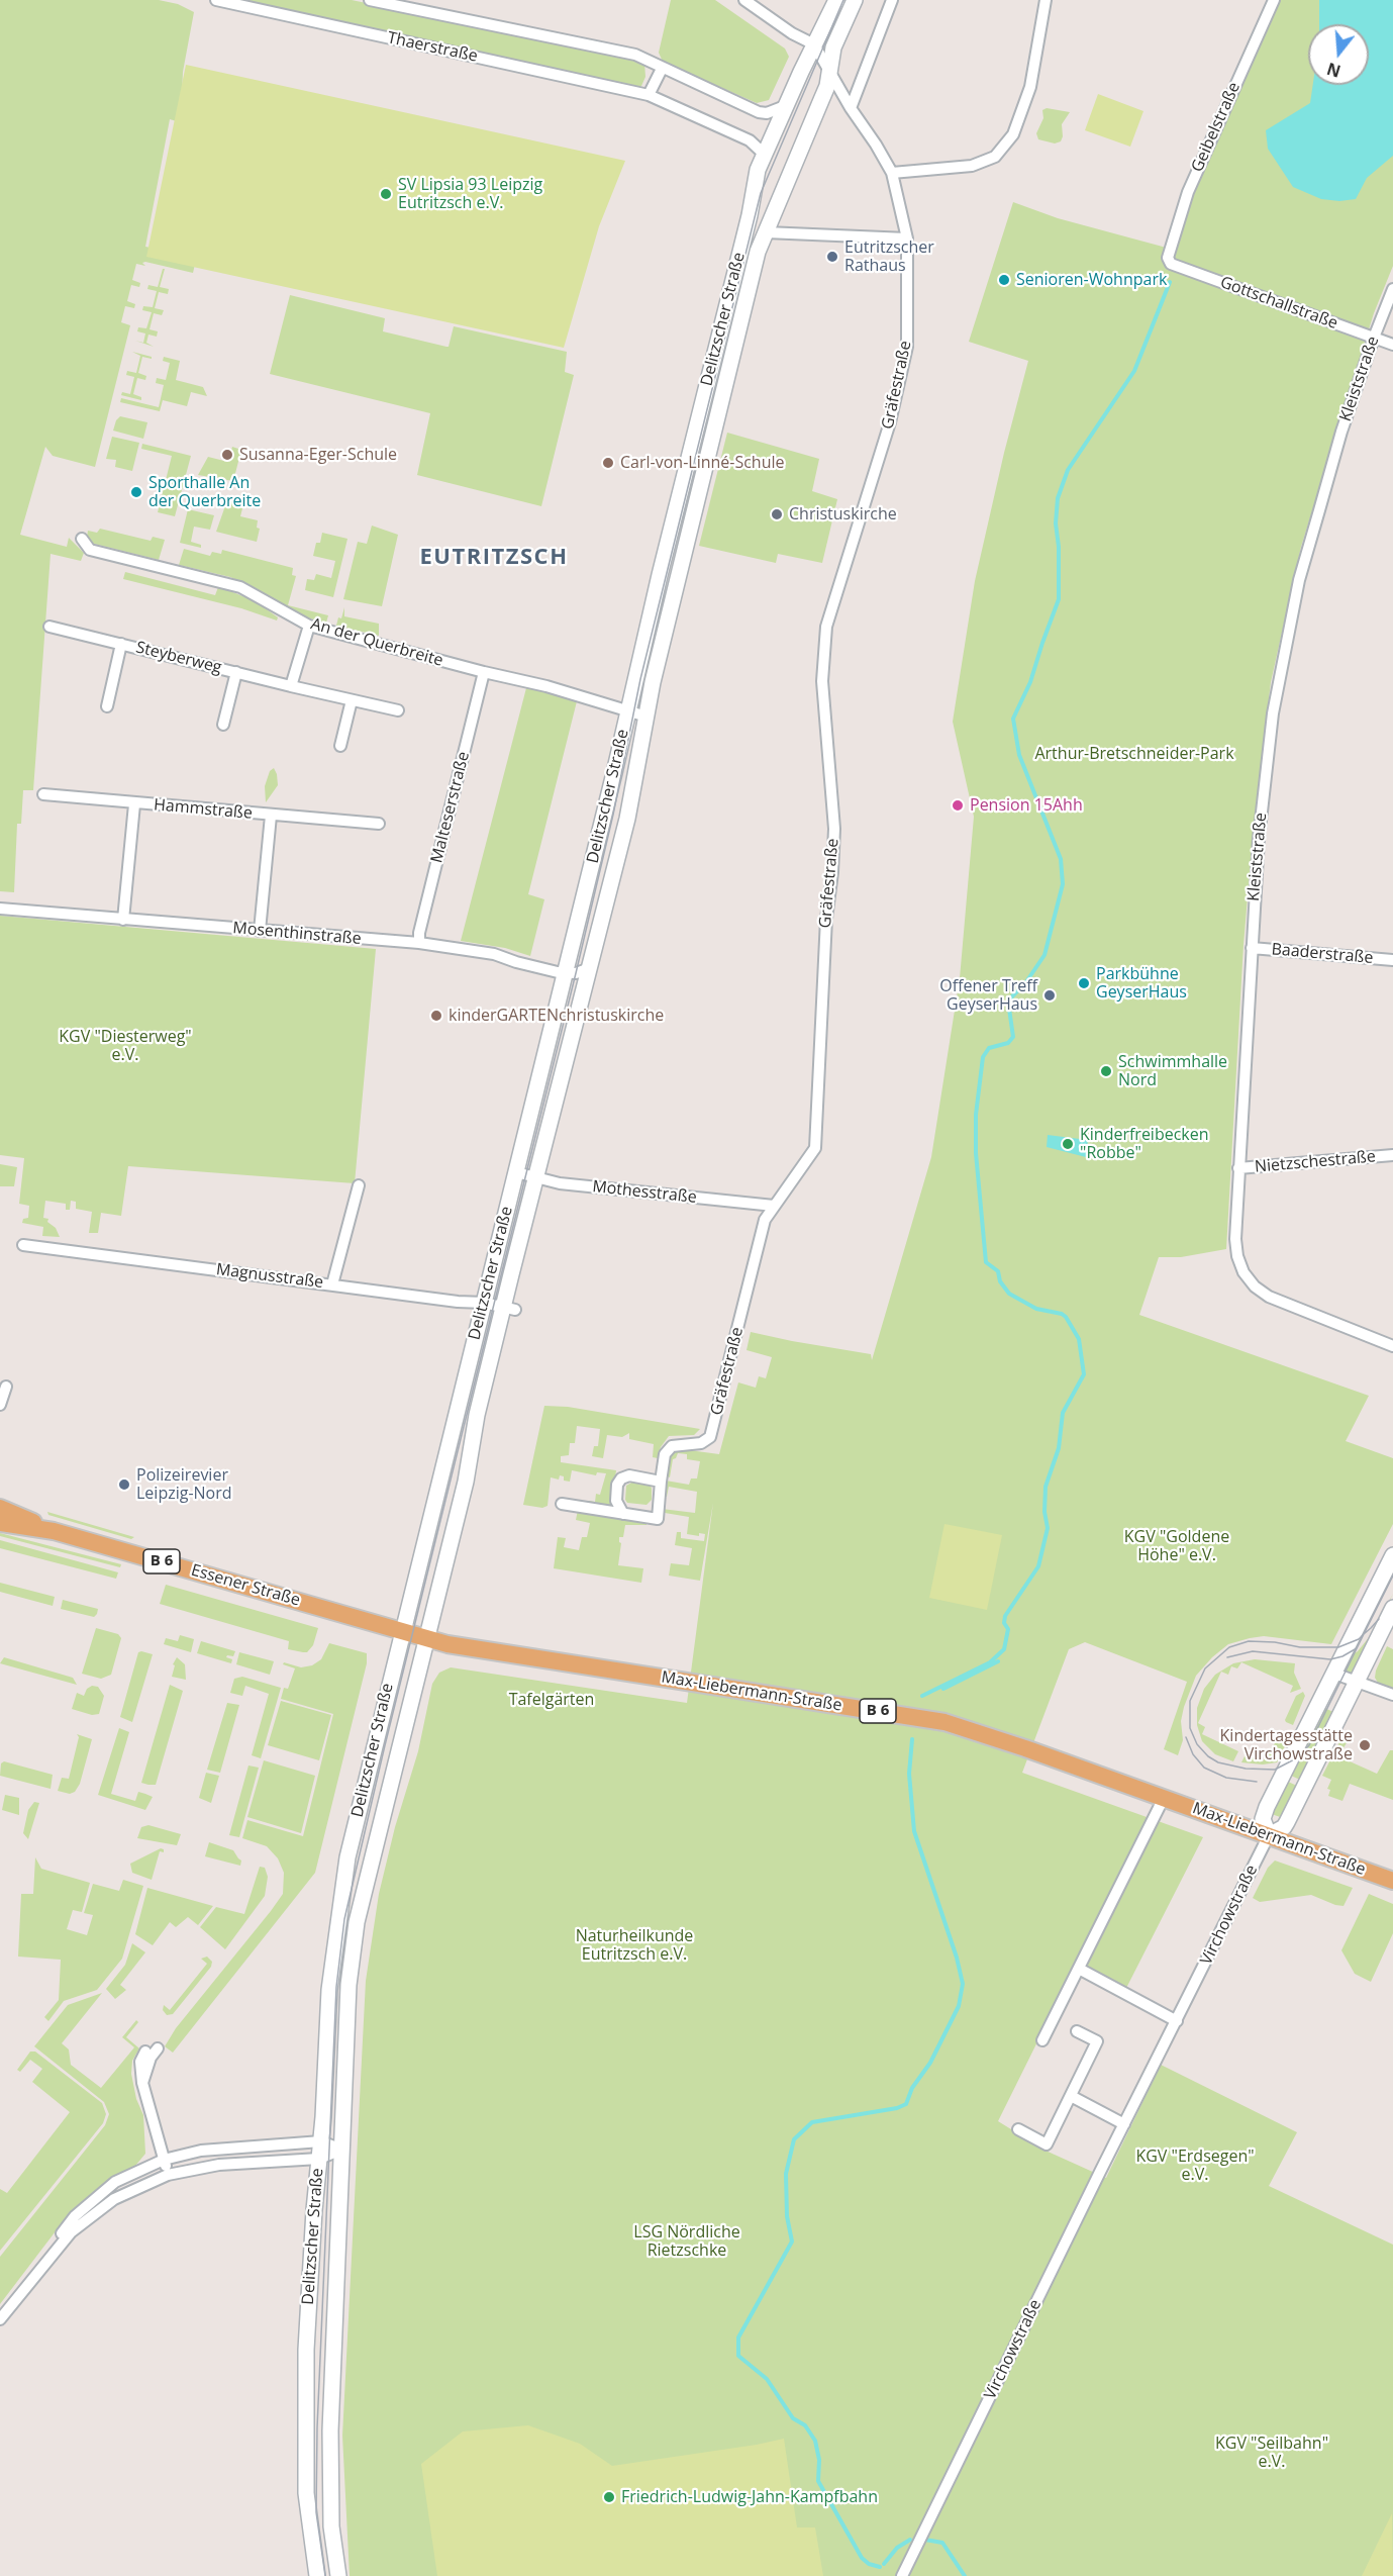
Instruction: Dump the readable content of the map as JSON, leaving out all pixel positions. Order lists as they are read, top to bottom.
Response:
{
  "streets": {
    "main road": [
      "Delitzscher Straße",
      "B 6",
      "Essener Straße",
      "Max-Liebermann-Straße",
      "Virchowstraße"
    ],
    "street": [
      "Thaerstraße",
      "Geibelstraße",
      "Gottschallstraße",
      "Kleiststraße",
      "Gräfestraße",
      "An der Querbreite",
      "Steyberweg",
      "Malteserstraße",
      "Hammstraße",
      "Mosenthinstraße",
      "Baaderstraße",
      "Nietzschestraße",
      "Mothesstraße",
      "Magnusstraße"
    ]
  },
  "crossings": [
    ["Thaerstraße", "Delitzscher Straße"],
    ["Geibelstraße", "Gottschallstraße"],
    ["Gottschallstraße", "Kleiststraße"],
    ["Delitzscher Straße", "Gräfestraße"],
    ["Delitzscher Straße", "An der Querbreite"],
    ["Delitzscher Straße", "Mosenthinstraße"],
    ["Delitzscher Straße", "Mothesstraße"],
    ["Delitzscher Straße", "Magnusstraße"],
    ["Delitzscher Straße", "Essener Straße"],
    ["Delitzscher Straße", "Max-Liebermann-Straße"],
    ["Kleiststraße", "Baaderstraße"],
    ["Kleiststraße", "Nietzschestraße"],
    ["Gräfestraße", "Mothesstraße"],
    ["An der Querbreite", "Malteserstraße"],
    ["Malteserstraße", "Mosenthinstraße"],
    ["Hammstraße", "Mosenthinstraße"],
    ["Essener Straße", "Max-Liebermann-Straße"],
    ["Max-Liebermann-Straße", "Virchowstraße"]
  ],
  "districts": ["EUTRITZSCH"],
  "parks": [
    "Arthur-Bretschneider-Park",
    "KGV \"Diesterweg\" e.V.",
    "KGV \"Goldene Höhe\" e.V.",
    "Tafelgärten",
    "Naturheilkunde Eutritzsch e.V.",
    "KGV \"Erdsegen\" e.V.",
    "LSG Nördliche Rietzschke",
    "KGV \"Seilbahn\" e.V."
  ],
  "places": [
    "SV Lipsia 93 Leipzig Eutritzsch e.V.",
    "Eutritzscher Rathaus",
    "Senioren-Wohnpark",
    "Susanna-Eger-Schule",
    "Carl-von-Linné-Schule",
    "Sporthalle An der Querbreite",
    "Christuskirche",
    "Pension 15Ahh",
    "Parkbühne GeyserHaus",
    "Offener Treff GeyserHaus",
    "kinderGARTENchristuskirche",
    "Schwimmhalle Nord",
    "Kinderfreibecken \"Robbe\"",
    "Polizeirevier Leipzig-Nord",
    "Kindertagesstätte Virchowstraße",
    "Friedrich-Ludwig-Jahn-Kampfbahn"
  ],
  "north": "bottom"
}
